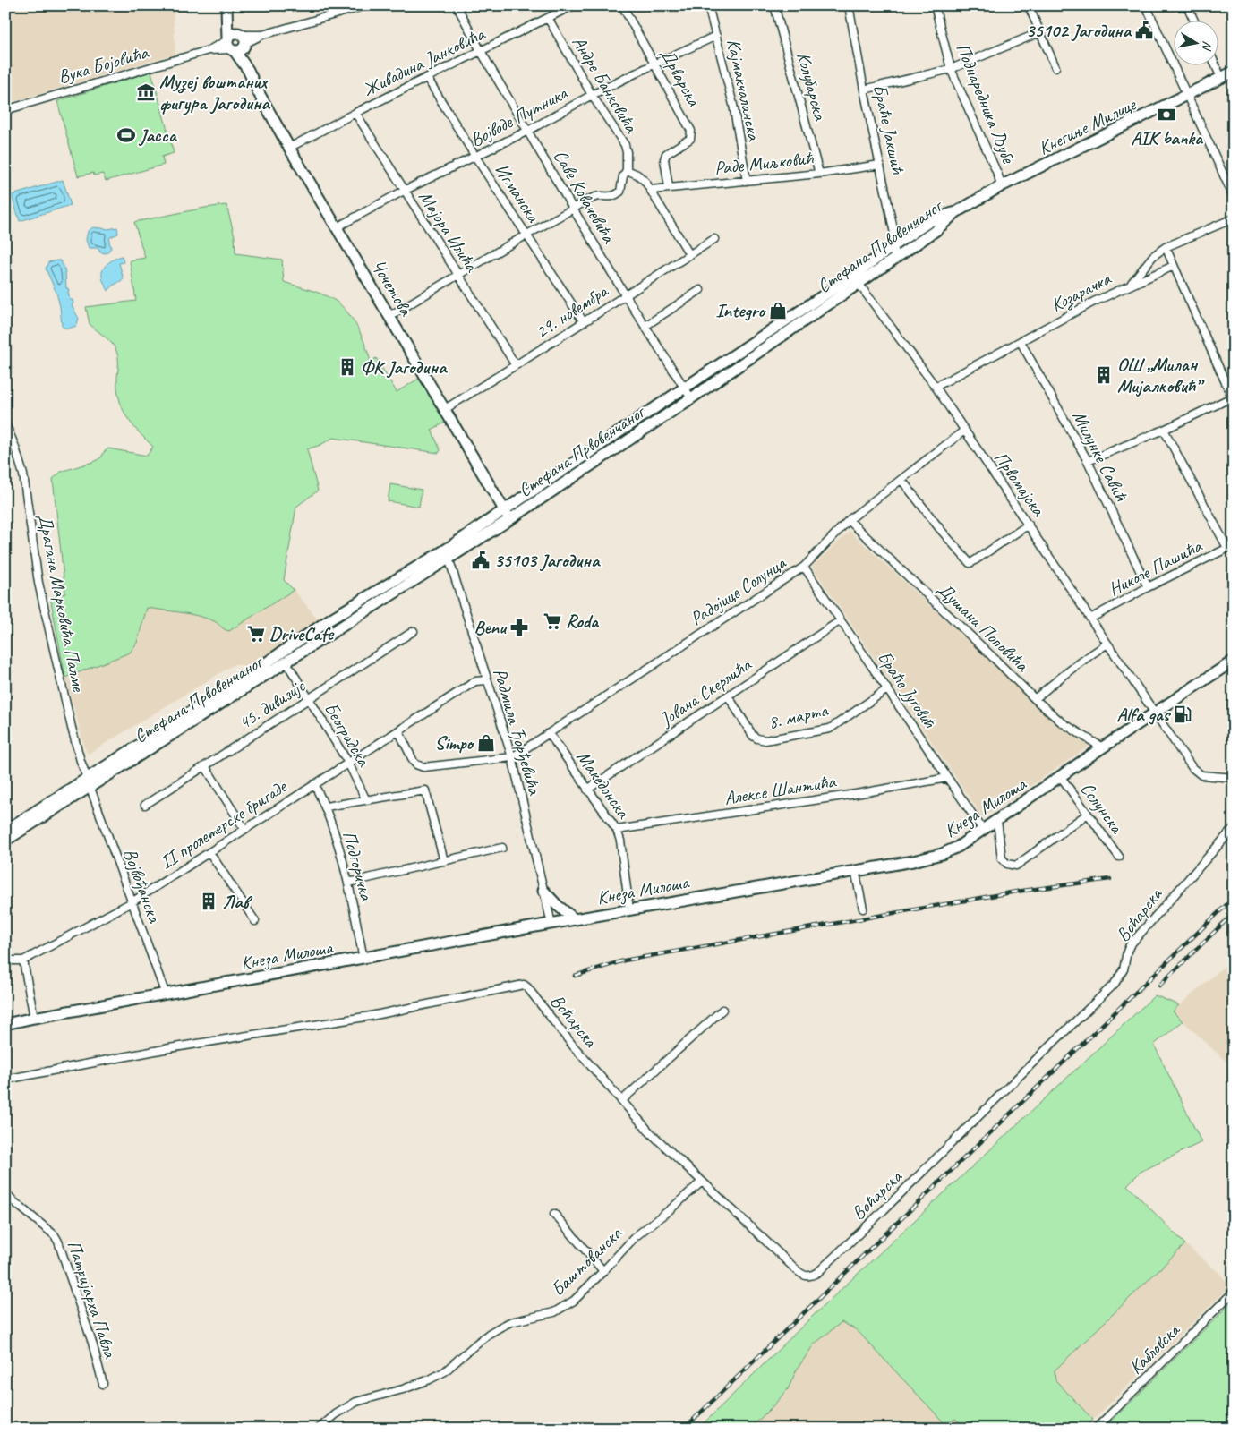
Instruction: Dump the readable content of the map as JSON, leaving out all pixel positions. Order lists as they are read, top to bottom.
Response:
{
  "streets": {
    "street": [
      "Живадина Јанковића",
      "Вука Бојовића",
      "Дрварска",
      "Андре Банковића",
      "Колубарска",
      "Кајмакчаланска",
      "Поднаредника Љубе",
      "Војводе Путника",
      "Кнегиње Милице",
      "Браће Јакшић",
      "Раде Миљковић",
      "Игманска",
      "Саве Ковачевића",
      "Мајора Илића",
      "Стефана Првовенчаног",
      "Чочетова",
      "Козарачка",
      "29. новембра",
      "Милунке Савић",
      "Првомајска",
      "Николе Пашића",
      "Радојице Солунца",
      "Драгана Марковића Палме",
      "Душана Поповића",
      "Браће Југовић",
      "Јована Скерлића",
      "45. дивизије",
      "8. марта",
      "Радмила Ђорђевића",
      "Београдска",
      "Македонска",
      "Алексе Шантића",
      "Кнеза Милоша",
      "Солунска",
      "II пролетерске бригаде",
      "Подгоричка",
      "Војвођанска",
      "Воћарска",
      "Баштованска",
      "Патријарха Павла",
      "Кабловска"
    ]
  },
  "crossings": [
    ["Живадина Јанковића", "Андре Банковића"],
    ["Живадина Јанковића", "Игманска"],
    ["Живадина Јанковића", "Саве Ковачевића"],
    ["Живадина Јанковића", "Мајора Илића"],
    ["Живадина Јанковића", "Чочетова"],
    ["Вука Бојовића", "Чочетова"],
    ["Дрварска", "Војводе Путника"],
    ["Дрварска", "Раде Миљковић"],
    ["Андре Банковића", "Војводе Путника"],
    ["Колубарска", "Раде Миљковић"],
    ["Кајмакчаланска", "Војводе Путника"],
    ["Кајмакчаланска", "Раде Миљковић"],
    ["Поднаредника Љубе", "Кнегиње Милице"],
    ["Војводе Путника", "Игманска"],
    ["Војводе Путника", "Саве Ковачевића"],
    ["Војводе Путника", "Мајора Илића"],
    ["Војводе Путника", "Чочетова"],
    ["Кнегиње Милице", "Стефана Првовенчаног"],
    ["Браће Јакшић", "Раде Миљковић"],
    ["Браће Јакшић", "Стефана Првовенчаног"],
    ["Игманска", "29. новембра"],
    ["Саве Ковачевића", "Стефана Првовенчаног"],
    ["Саве Ковачевића", "29. новембра"],
    ["Мајора Илића", "29. новембра"],
    ["Стефана Првовенчаног", "Чочетова"],
    ["Стефана Првовенчаног", "Првомајска"],
    ["Стефана Првовенчаног", "Драгана Марковића Палме"],
    ["Стефана Првовенчаног", "Радмила Ђорђевића"],
    ["Стефана Првовенчаног", "Београдска"],
    ["Стефана Првовенчаног", "Војвођанска"],
    ["Чочетова", "29. новембра"],
    ["Козарачка", "Милунке Савић"],
    ["Козарачка", "Првомајска"],
    ["Милунке Савић", "Николе Пашића"],
    ["Првомајска", "Николе Пашића"],
    ["Првомајска", "Радојице Солунца"],
    ["Првомајска", "Кнеза Милоша"],
    ["Радојице Солунца", "Душана Поповића"],
    ["Радојице Солунца", "Браће Југовић"],
    ["Радојице Солунца", "Радмила Ђорђевића"],
    ["Радојице Солунца", "Македонска"],
    ["Драгана Марковића Палме", "Војвођанска"],
    ["Душана Поповића", "Кнеза Милоша"],
    ["Браће Југовић", "Јована Скерлића"],
    ["Браће Југовић", "8. марта"],
    ["Браће Југовић", "Алексе Шантића"],
    ["Браће Југовић", "Кнеза Милоша"],
    ["Јована Скерлића", "8. марта"],
    ["Јована Скерлића", "Македонска"],
    ["45. дивизије", "Београдска"],
    ["Радмила Ђорђевића", "Кнеза Милоша"],
    ["Радмила Ђорђевића", "II пролетерске бригаде"],
    ["Београдска", "II пролетерске бригаде"],
    ["Македонска", "Алексе Шантића"],
    ["Македонска", "Кнеза Милоша"],
    ["Кнеза Милоша", "Солунска"],
    ["Кнеза Милоша", "Подгоричка"],
    ["Кнеза Милоша", "Војвођанска"],
    ["II пролетерске бригаде", "Подгоричка"],
    ["II пролетерске бригаде", "Војвођанска"],
    ["Воћарска", "Баштованска"]
  ],
  "places": {
    "public building": ["35102 Јагодина", "35103 Јагодина"],
    "museum": ["Музеј воштаних фигура Јагодина"],
    "bank": ["AIK banka"],
    "sports": ["Јасса"],
    "shop": ["Integro", "Simpo"],
    "building": ["ФК Јагодина", "ОШ „Милан Мијалковић”", "Лав"],
    "supermarket": ["Roda", "DriveCafe"],
    "pharmacy": ["Benu"],
    "fuel station": ["Alfa gas"]
  },
  "north": "right"
}
